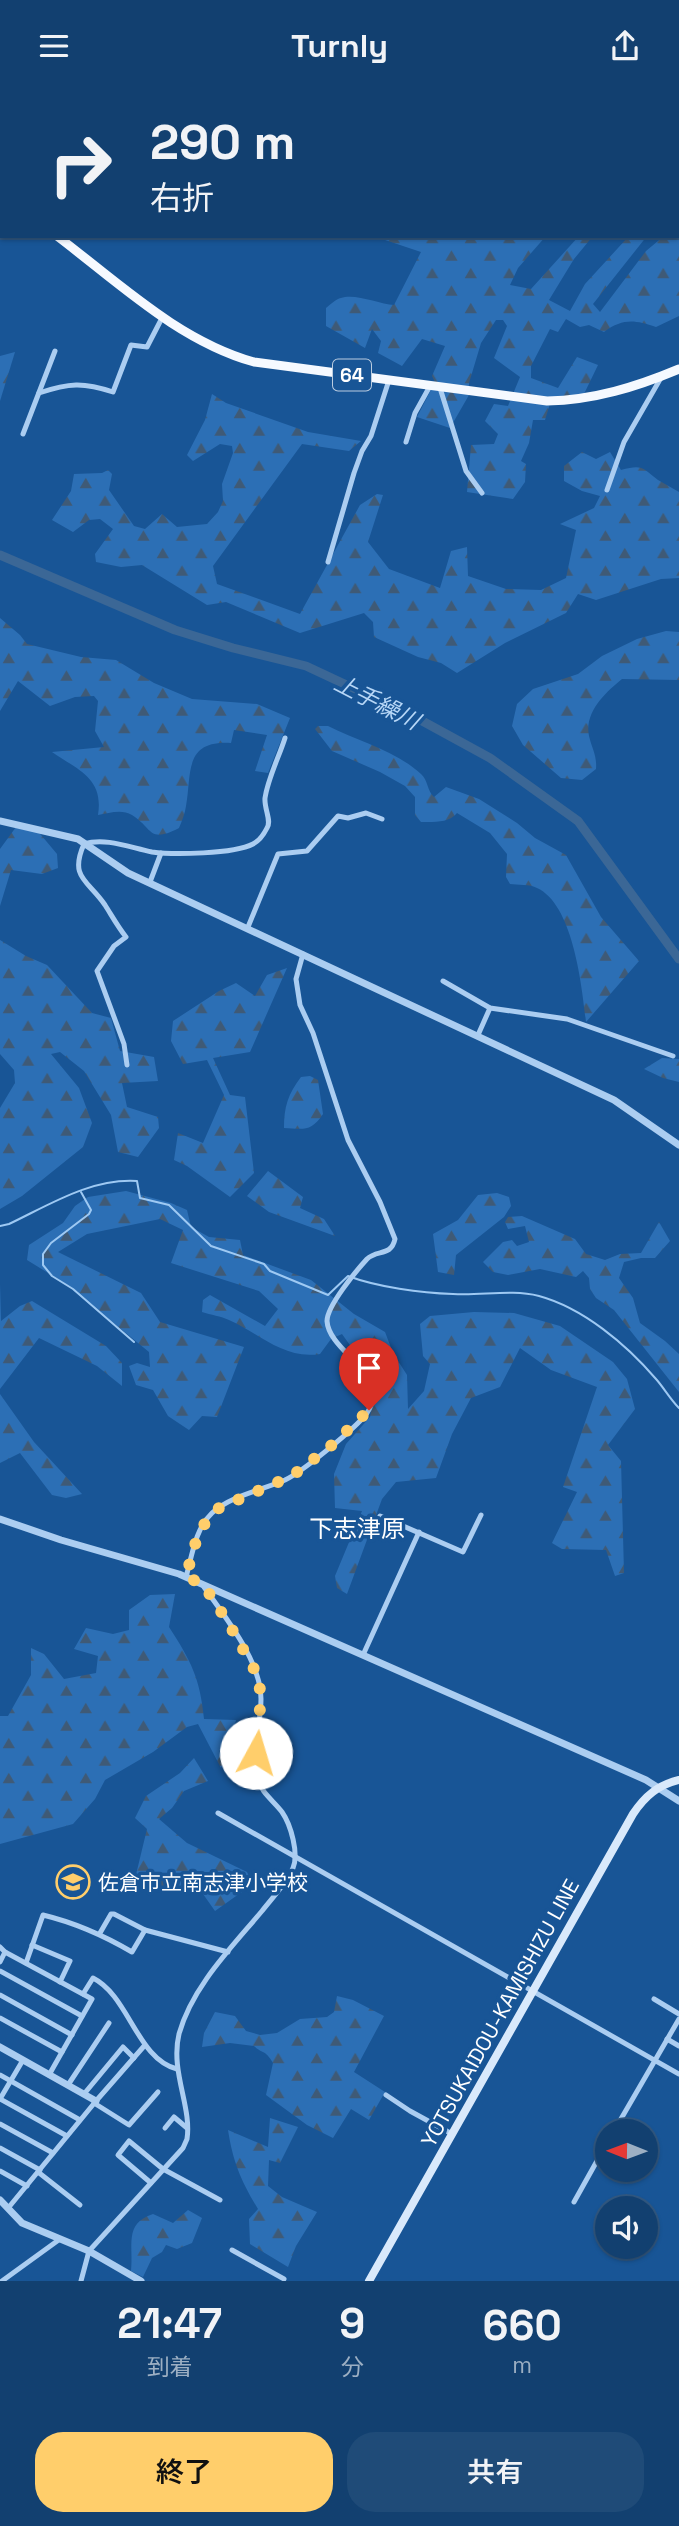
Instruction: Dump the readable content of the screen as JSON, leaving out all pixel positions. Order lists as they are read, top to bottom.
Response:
{
  "streets": {
    "main road": ["64", "YOTSUKAIDOU-KAMISHIZU LINE"]
  },
  "districts": ["下志津原"],
  "water": ["上手繰川"],
  "places": {
    "school or university": ["佐倉市立南志津小学校"]
  },
  "north": "left",
  "page": {
    "header": "Turnly",
    "turn": ["290 m", "右折"],
    "eta": [
      "21:47",
      "到着",
      "9",
      "分",
      "660",
      "m"
    ],
    "buttons": ["終了", "共有"]
  }
}
